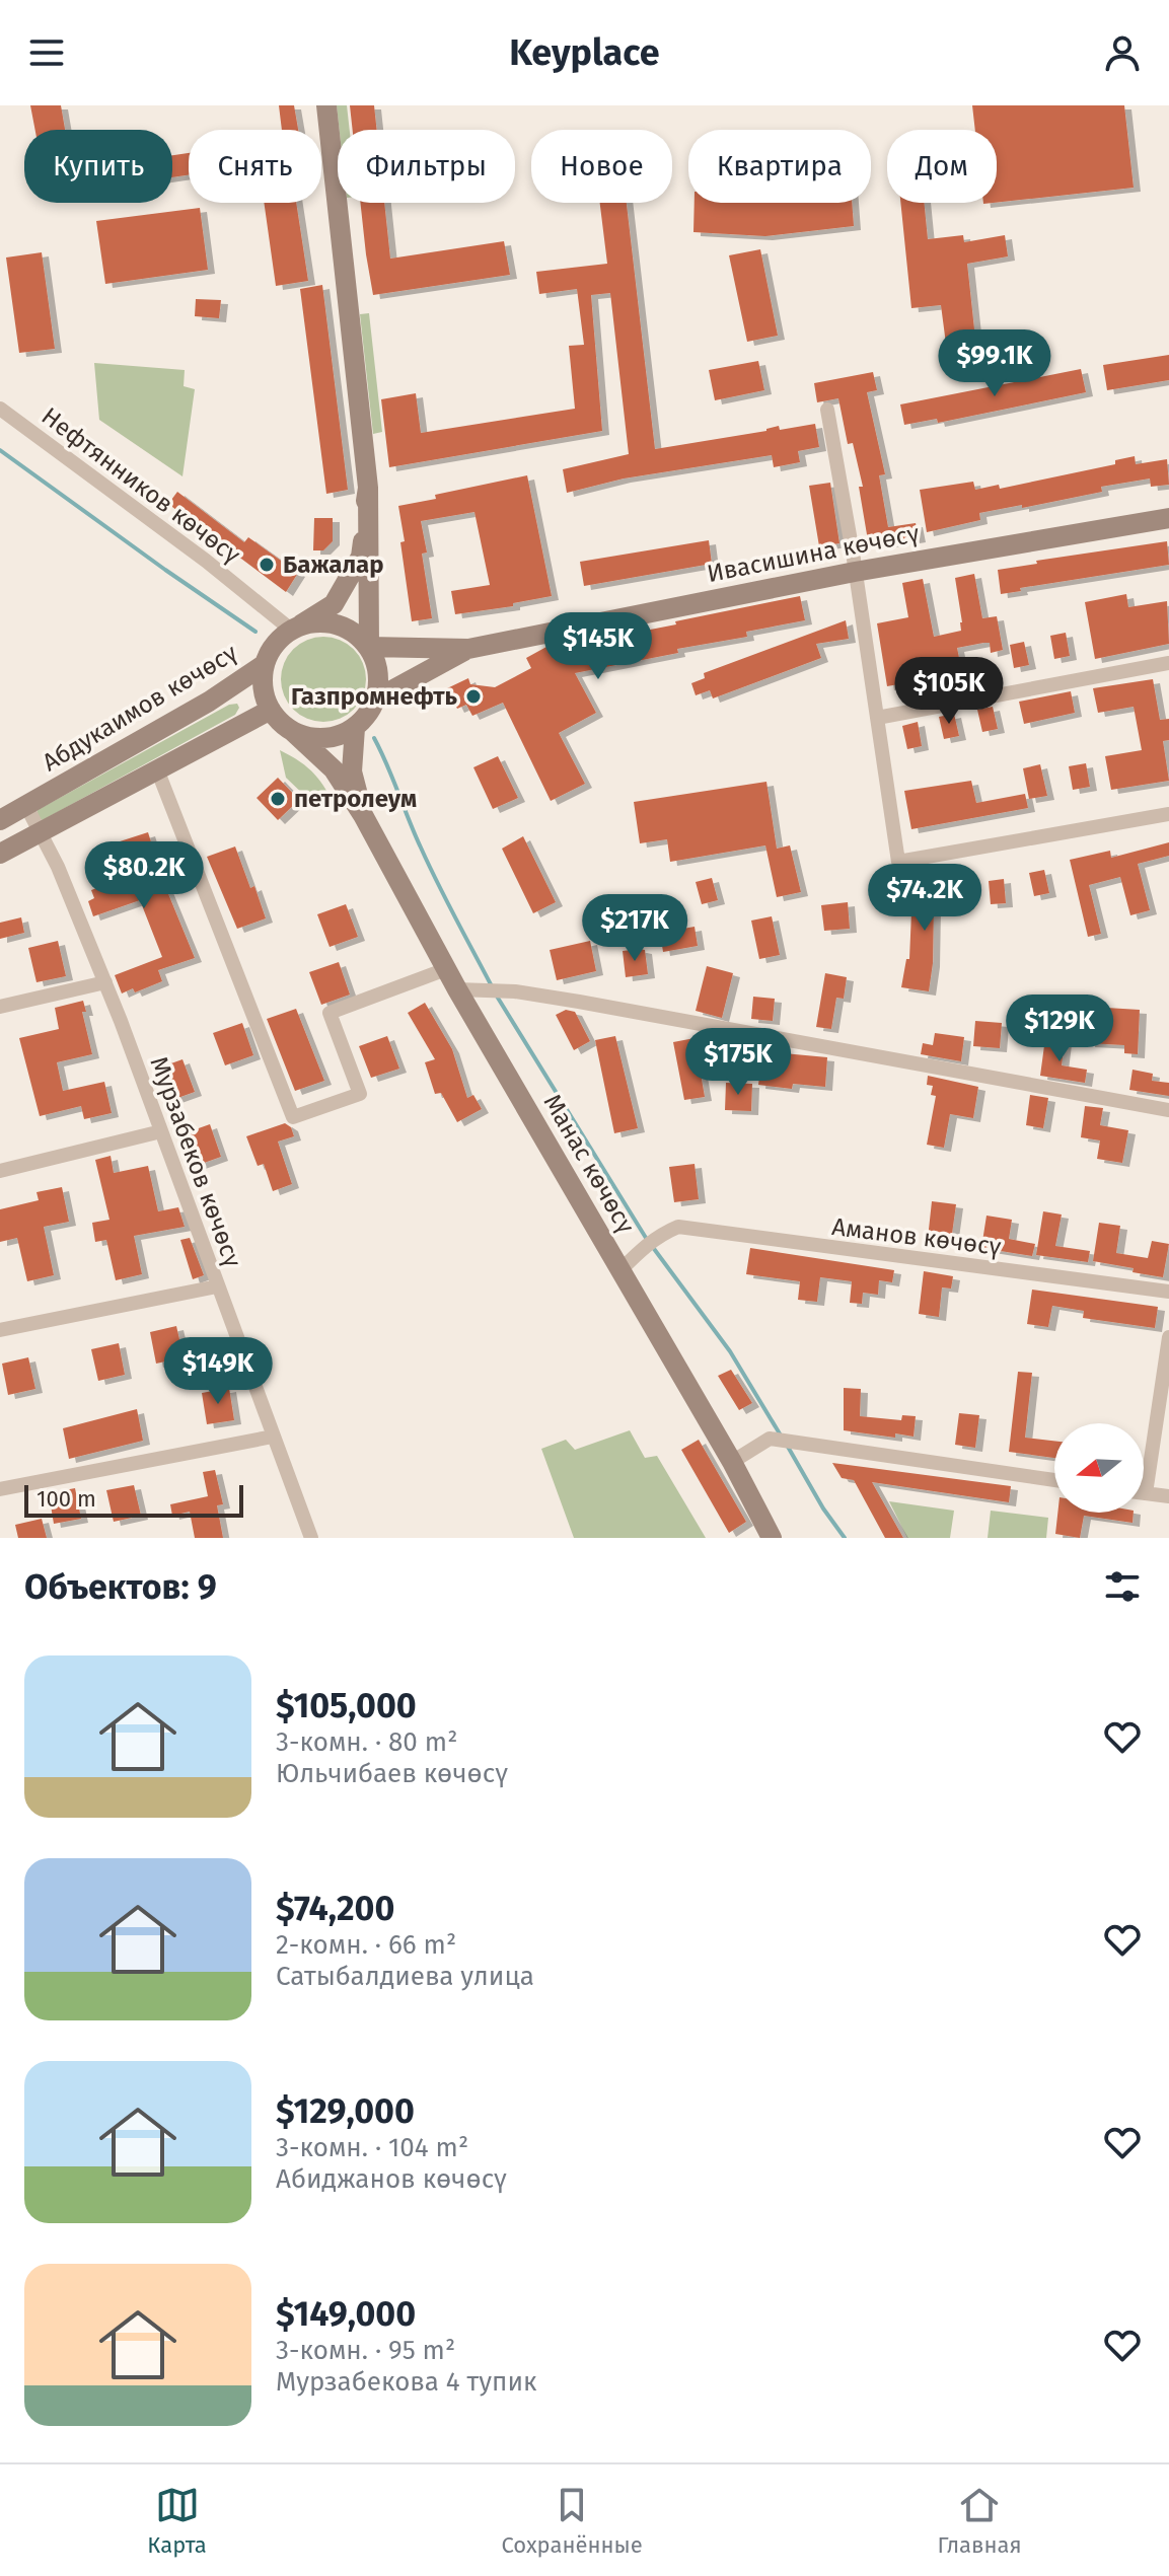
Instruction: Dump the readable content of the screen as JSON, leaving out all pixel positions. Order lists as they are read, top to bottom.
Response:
{
  "streets": {
    "main road": ["Ивасишина көчөсү", "Абдукаимов көчөсү", "Манас көчөсү"],
    "street": ["Нефтянников көчөсү", "Мурзабеков көчөсү", "Аманов көчөсү"]
  },
  "crossings": [
    ["Нефтянников көчөсү", "Абдукаимов көчөсү"],
    ["Абдукаимов көчөсү", "Мурзабеков көчөсү"],
    ["Манас көчөсү", "Аманов көчөсү"]
  ],
  "places": ["Бажалар", "Газпромнефть", "петролеум"],
  "scale_bar": "100 m",
  "north": "left",
  "page": {
    "header": "Keyplace",
    "chip": [
      "Купить",
      "Снять",
      "Фильтры",
      "Новое",
      "Квартира",
      "Дом"
    ],
    "price": [
      "$99.1K",
      "$145K",
      "$105K",
      "$80.2K",
      "$74.2K",
      "$217K",
      "$129K",
      "$175K",
      "$149K"
    ],
    "scale": "100 m",
    "heading": "Объектов: 9",
    "list": [
      {
        "name": "$105,000",
        "note": "3-комн. · 80 m² · Юльчибаев көчөсү"
      },
      {
        "name": "$74,200",
        "note": "2-комн. · 66 m² · Сатыбалдиева улица"
      },
      {
        "name": "$129,000",
        "note": "3-комн. · 104 m² · Абиджанов көчөсү"
      },
      {
        "name": "$149,000",
        "note": "3-комн. · 95 m² · Мурзабекова 4 тупик"
      }
    ],
    "tabs": ["Карта", "Сохранённые", "Главная"]
  }
}
